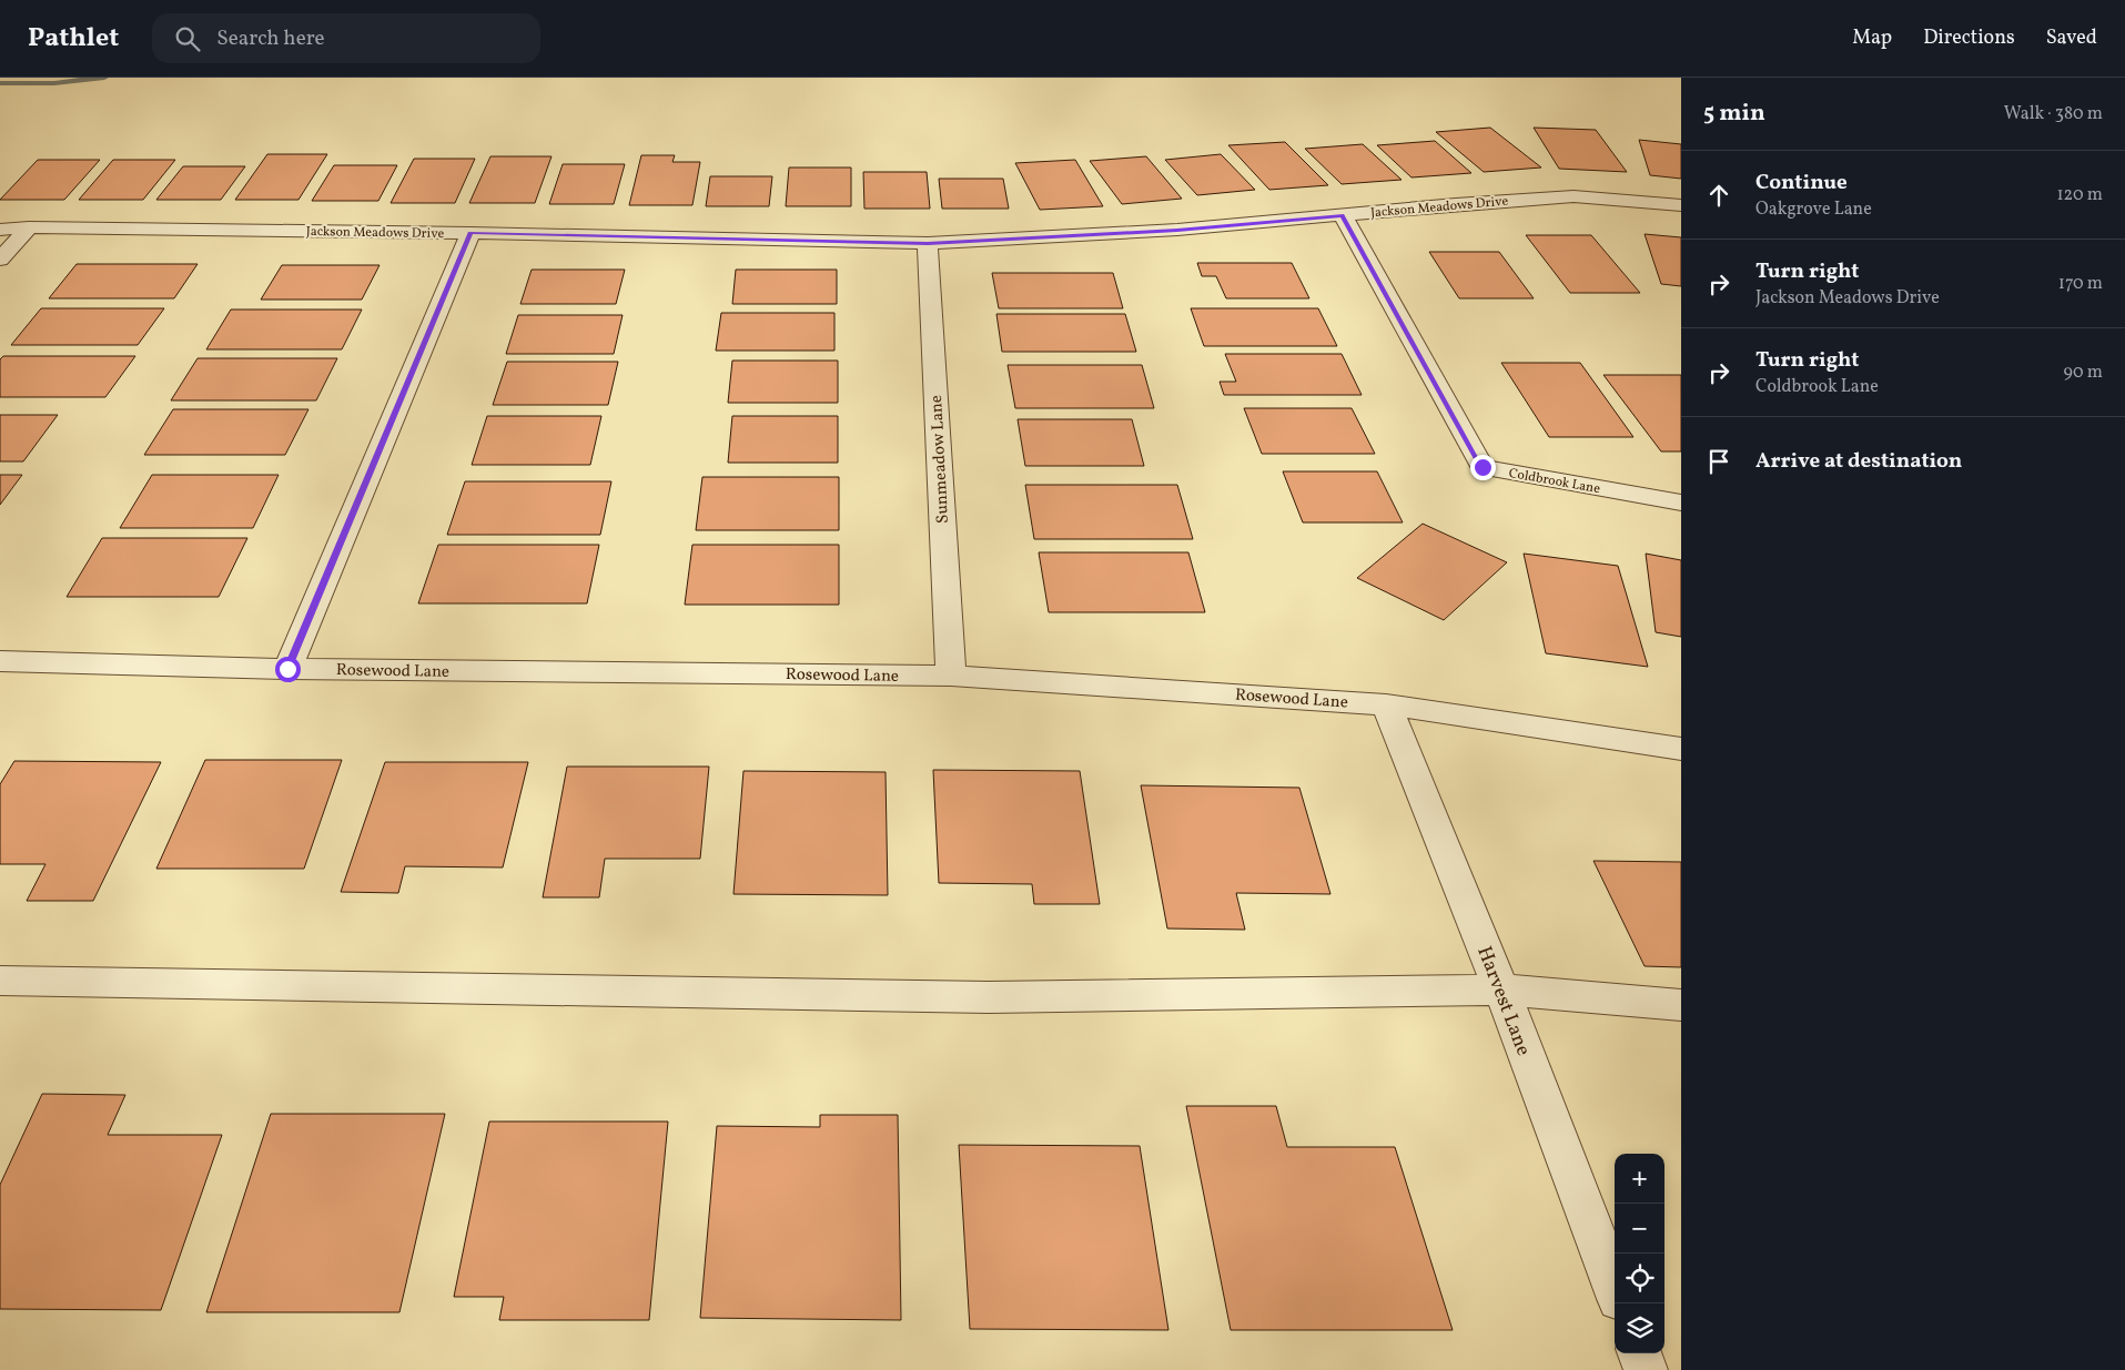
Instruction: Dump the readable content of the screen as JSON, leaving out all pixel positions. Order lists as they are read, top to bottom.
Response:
{
  "streets": {
    "street": [
      "Jackson Meadows Drive",
      "Sunmeadow Lane",
      "Coldbrook Lane",
      "Rosewood Lane",
      "Harvest Lane"
    ]
  },
  "crossings": [
    ["Jackson Meadows Drive", "Sunmeadow Lane"],
    ["Jackson Meadows Drive", "Coldbrook Lane"],
    ["Sunmeadow Lane", "Rosewood Lane"],
    ["Rosewood Lane", "Harvest Lane"]
  ],
  "page": {
    "header": "Pathlet",
    "search": "Search here",
    "nav": ["Map", "Directions", "Saved"],
    "heading": ["5 min", "Walk · 380 m"],
    "list": [
      ["Continue", "Oakgrove Lane", "120 m"],
      ["Turn right", "Jackson Meadows Drive", "170 m"],
      ["Turn right", "Coldbrook Lane", "90 m"],
      "Arrive at destination"
    ],
    "map_buttons": ["+", "−"]
  }
}
